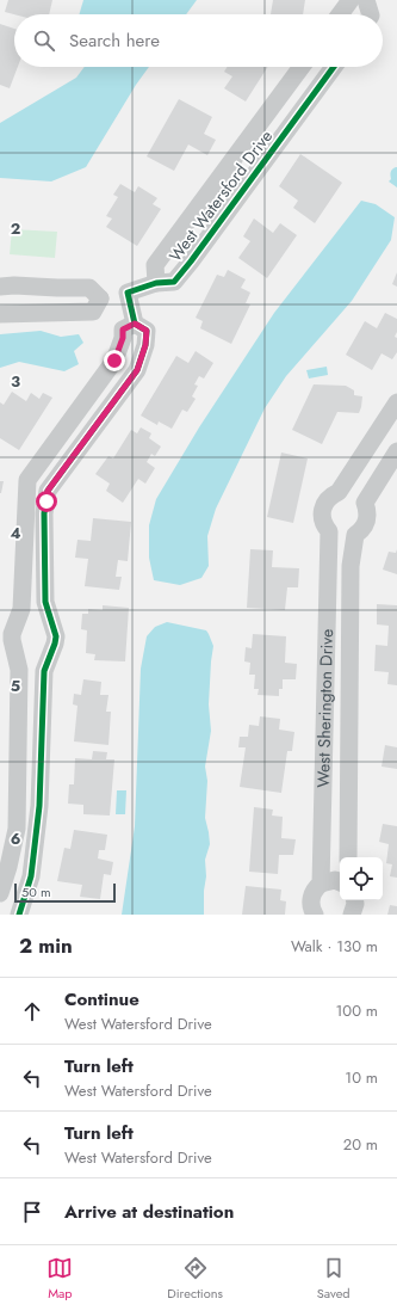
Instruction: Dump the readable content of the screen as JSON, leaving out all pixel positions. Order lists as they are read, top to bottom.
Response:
{
  "streets": {
    "street": ["West Watersford Drive", "West Sherington Drive"]
  },
  "scale_bar": "50 m",
  "page": {
    "search": "Search here",
    "scale": "50 m",
    "heading": ["2 min", "Walk · 130 m"],
    "list": [
      ["Continue", "West Watersford Drive", "100 m"],
      ["Turn left", "West Watersford Drive", "10 m"],
      ["Turn left", "West Watersford Drive", "20 m"],
      "Arrive at destination"
    ],
    "nav": ["Map", "Directions", "Saved"]
  },
  "grid": {
    "rows": [
      "2",
      "3",
      "4",
      "5",
      "6"
    ]
  }
}
